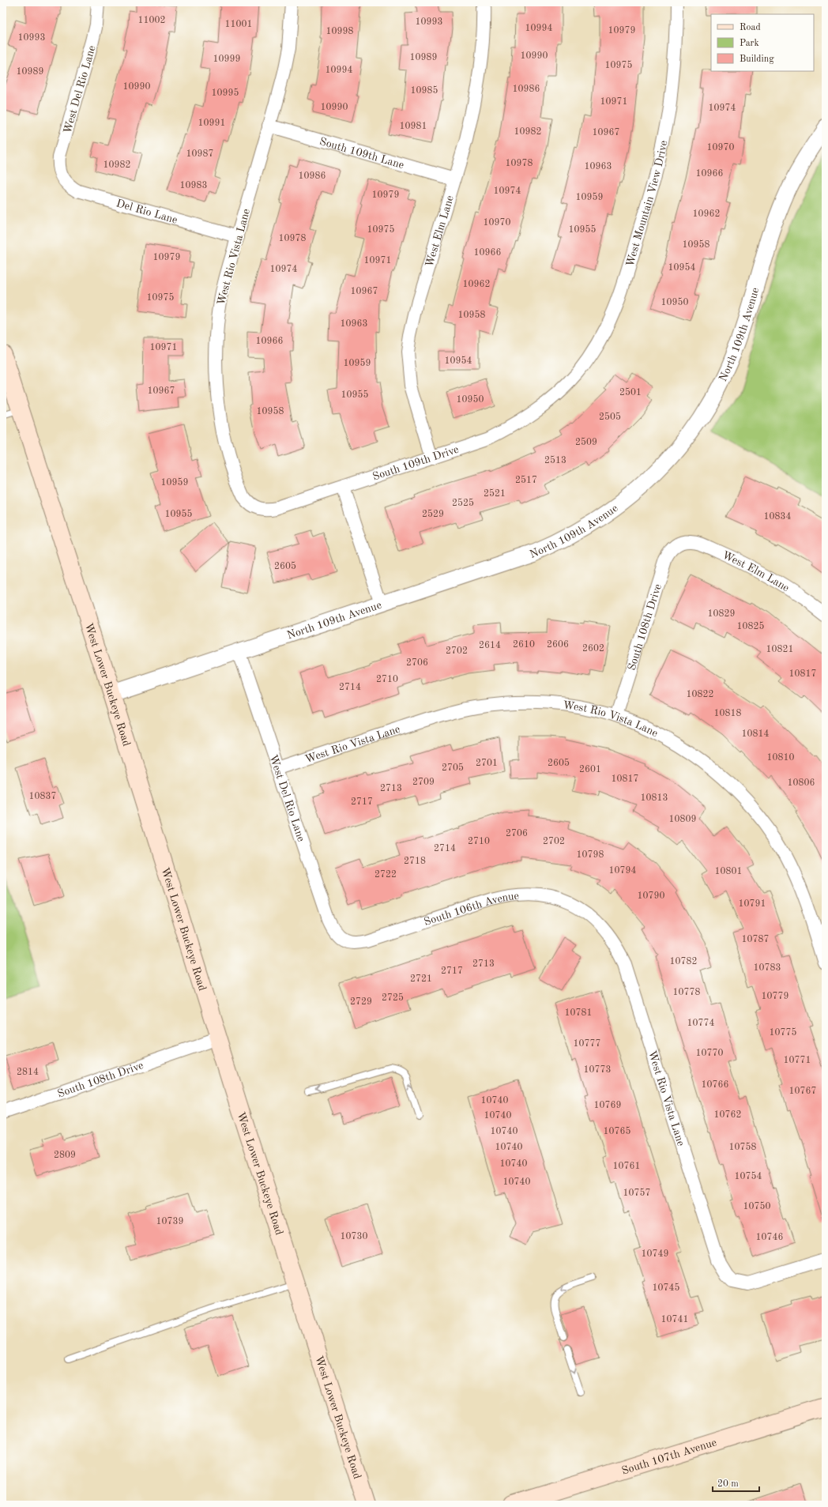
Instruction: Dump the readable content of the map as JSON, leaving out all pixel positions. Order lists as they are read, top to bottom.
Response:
{
  "streets": {
    "main road": ["West Lower Buckeye Road", "South 107th Avenue"],
    "street": [
      "West Del Rio Lane",
      "South 109th Lane",
      "West Mountain View Drive",
      "Del Rio Lane",
      "West Elm Lane",
      "West Rio Vista Lane",
      "North 109th Avenue",
      "South 109th Drive",
      "South 108th Drive",
      "South 106th Avenue"
    ]
  },
  "crossings": [
    ["West Del Rio Lane", "Del Rio Lane"],
    ["West Del Rio Lane", "West Rio Vista Lane"],
    ["West Del Rio Lane", "North 109th Avenue"],
    ["West Del Rio Lane", "South 106th Avenue"],
    ["South 109th Lane", "West Elm Lane"],
    ["South 109th Lane", "West Rio Vista Lane"],
    ["West Mountain View Drive", "South 109th Drive"],
    ["Del Rio Lane", "West Rio Vista Lane"],
    ["West Elm Lane", "South 109th Drive"],
    ["West Elm Lane", "South 108th Drive"],
    ["West Rio Vista Lane", "South 109th Drive"],
    ["West Rio Vista Lane", "South 108th Drive"],
    ["West Rio Vista Lane", "South 106th Avenue"],
    ["North 109th Avenue", "West Lower Buckeye Road"],
    ["South 108th Drive", "West Lower Buckeye Road"]
  ],
  "house_numbers": [
    "11002",
    "10993",
    "11001",
    "10994",
    "10979",
    "10998",
    "10993",
    "10990",
    "10989",
    "10999",
    "10975",
    "10994",
    "10989",
    "10990",
    "10986",
    "10985",
    "10995",
    "10971",
    "10990",
    "10974",
    "10991",
    "10981",
    "10982",
    "10967",
    "10970",
    "10987",
    "10978",
    "10982",
    "10963",
    "10966",
    "10986",
    "10983",
    "10974",
    "10979",
    "10959",
    "10962",
    "10970",
    "10975",
    "10955",
    "10978",
    "10958",
    "10966",
    "10979",
    "10971",
    "10954",
    "10974",
    "10962",
    "10967",
    "10975",
    "10950",
    "10958",
    "10963",
    "10966",
    "10971",
    "10954",
    "10959",
    "10967",
    "2501",
    "10955",
    "10950",
    "10958",
    "2505",
    "2509",
    "2513",
    "2517",
    "10959",
    "2521",
    "2525",
    "10955",
    "2529",
    "10834",
    "2605",
    "10829",
    "10825",
    "2610",
    "2606",
    "2614",
    "2602",
    "10821",
    "2702",
    "2706",
    "10817",
    "2710",
    "2714",
    "10822",
    "10818",
    "10814",
    "10810",
    "2701",
    "2605",
    "2705",
    "2601",
    "10817",
    "2709",
    "10806",
    "2713",
    "10837",
    "10813",
    "2717",
    "10809",
    "2706",
    "2710",
    "2702",
    "2714",
    "10798",
    "2718",
    "10794",
    "10801",
    "2722",
    "10790",
    "10791",
    "10787",
    "10782",
    "2713",
    "10783",
    "2717",
    "2721",
    "10778",
    "10779",
    "2725",
    "2729",
    "10781",
    "10774",
    "10775",
    "10777",
    "10770",
    "10771",
    "10773",
    "2814",
    "10766",
    "10767",
    "10740",
    "10769",
    "10762",
    "10740",
    "10740",
    "10765",
    "10740",
    "10758",
    "2809",
    "10740",
    "10761",
    "10754",
    "10740",
    "10757",
    "10750",
    "10739",
    "10730",
    "10746",
    "10749",
    "10745",
    "10741"
  ],
  "legend": ["Road", "Park", "Building"],
  "scale_bar": "20 m"
}
